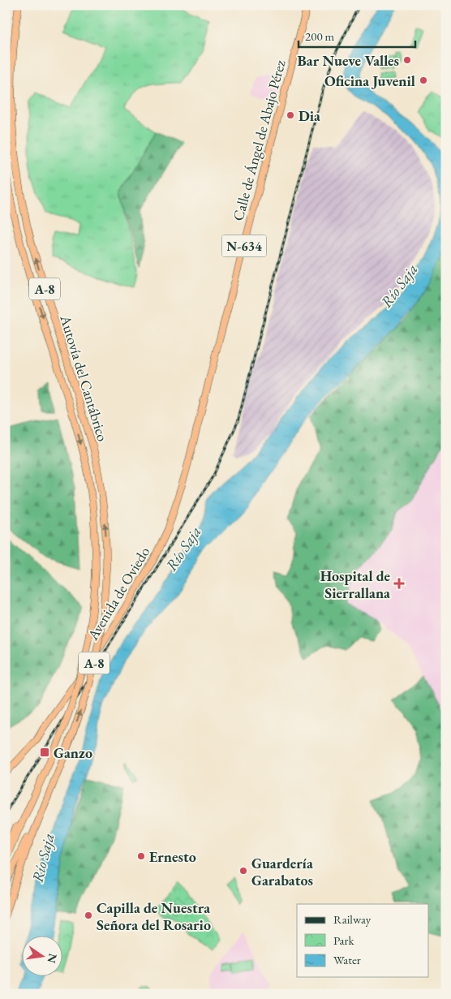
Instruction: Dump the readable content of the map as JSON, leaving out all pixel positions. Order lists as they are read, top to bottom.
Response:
{
  "streets": {
    "highway": [
      "Calle de Ángel de Abajo Pérez",
      "N-634",
      "A-8",
      "Autovía del Cantábrico",
      "Avenida de Oviedo"
    ]
  },
  "crossings": [
    ["Calle de Ángel de Abajo Pérez", "Avenida de Oviedo"],
    ["A-8", "Autovía del Cantábrico"]
  ],
  "water": ["Río Saja"],
  "places": {
    "other": [
      "Bar Nueve Valles",
      "Oficina Juvenil",
      "Dia",
      "Ernesto",
      "Guardería Garabatos",
      "Capilla de Nuestra Señora del Rosario"
    ],
    "health": ["Hospital de Sierrallana"],
    "transit": ["Ganzo"]
  },
  "legend": ["Railway", "Park", "Water"],
  "scale_bar": "200 m",
  "north": "right"
}
